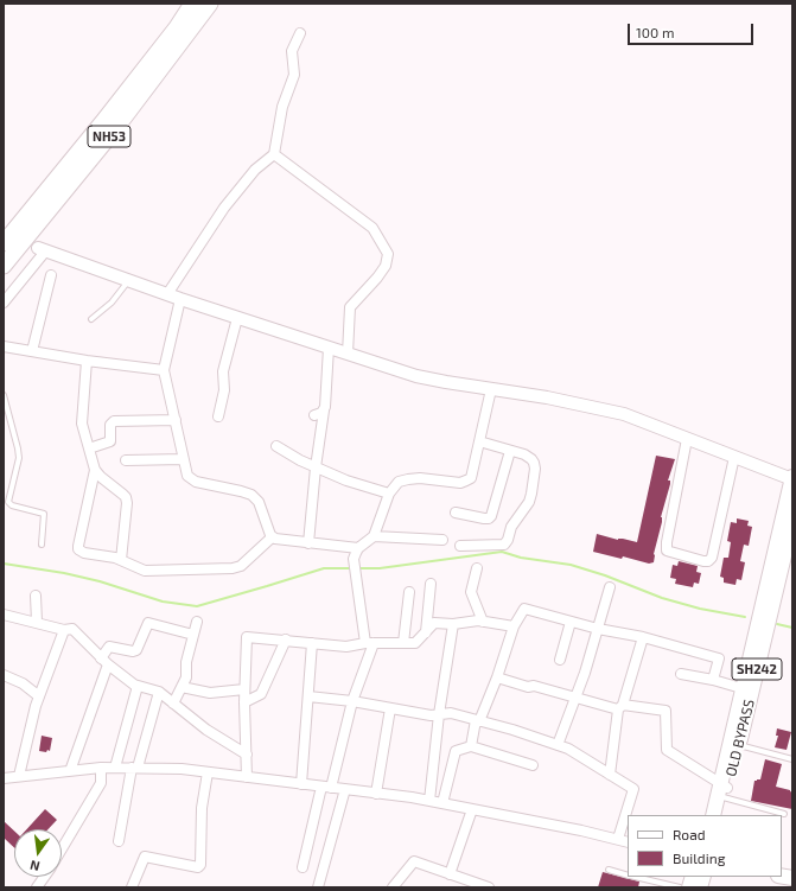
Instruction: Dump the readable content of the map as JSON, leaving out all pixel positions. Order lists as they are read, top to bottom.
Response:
{
  "streets": {
    "highway": ["NH53"],
    "main road": ["SH242", "OLD BYPASS"]
  },
  "legend": ["Road", "Building"],
  "scale_bar": "100 m",
  "north": "bottom"
}
